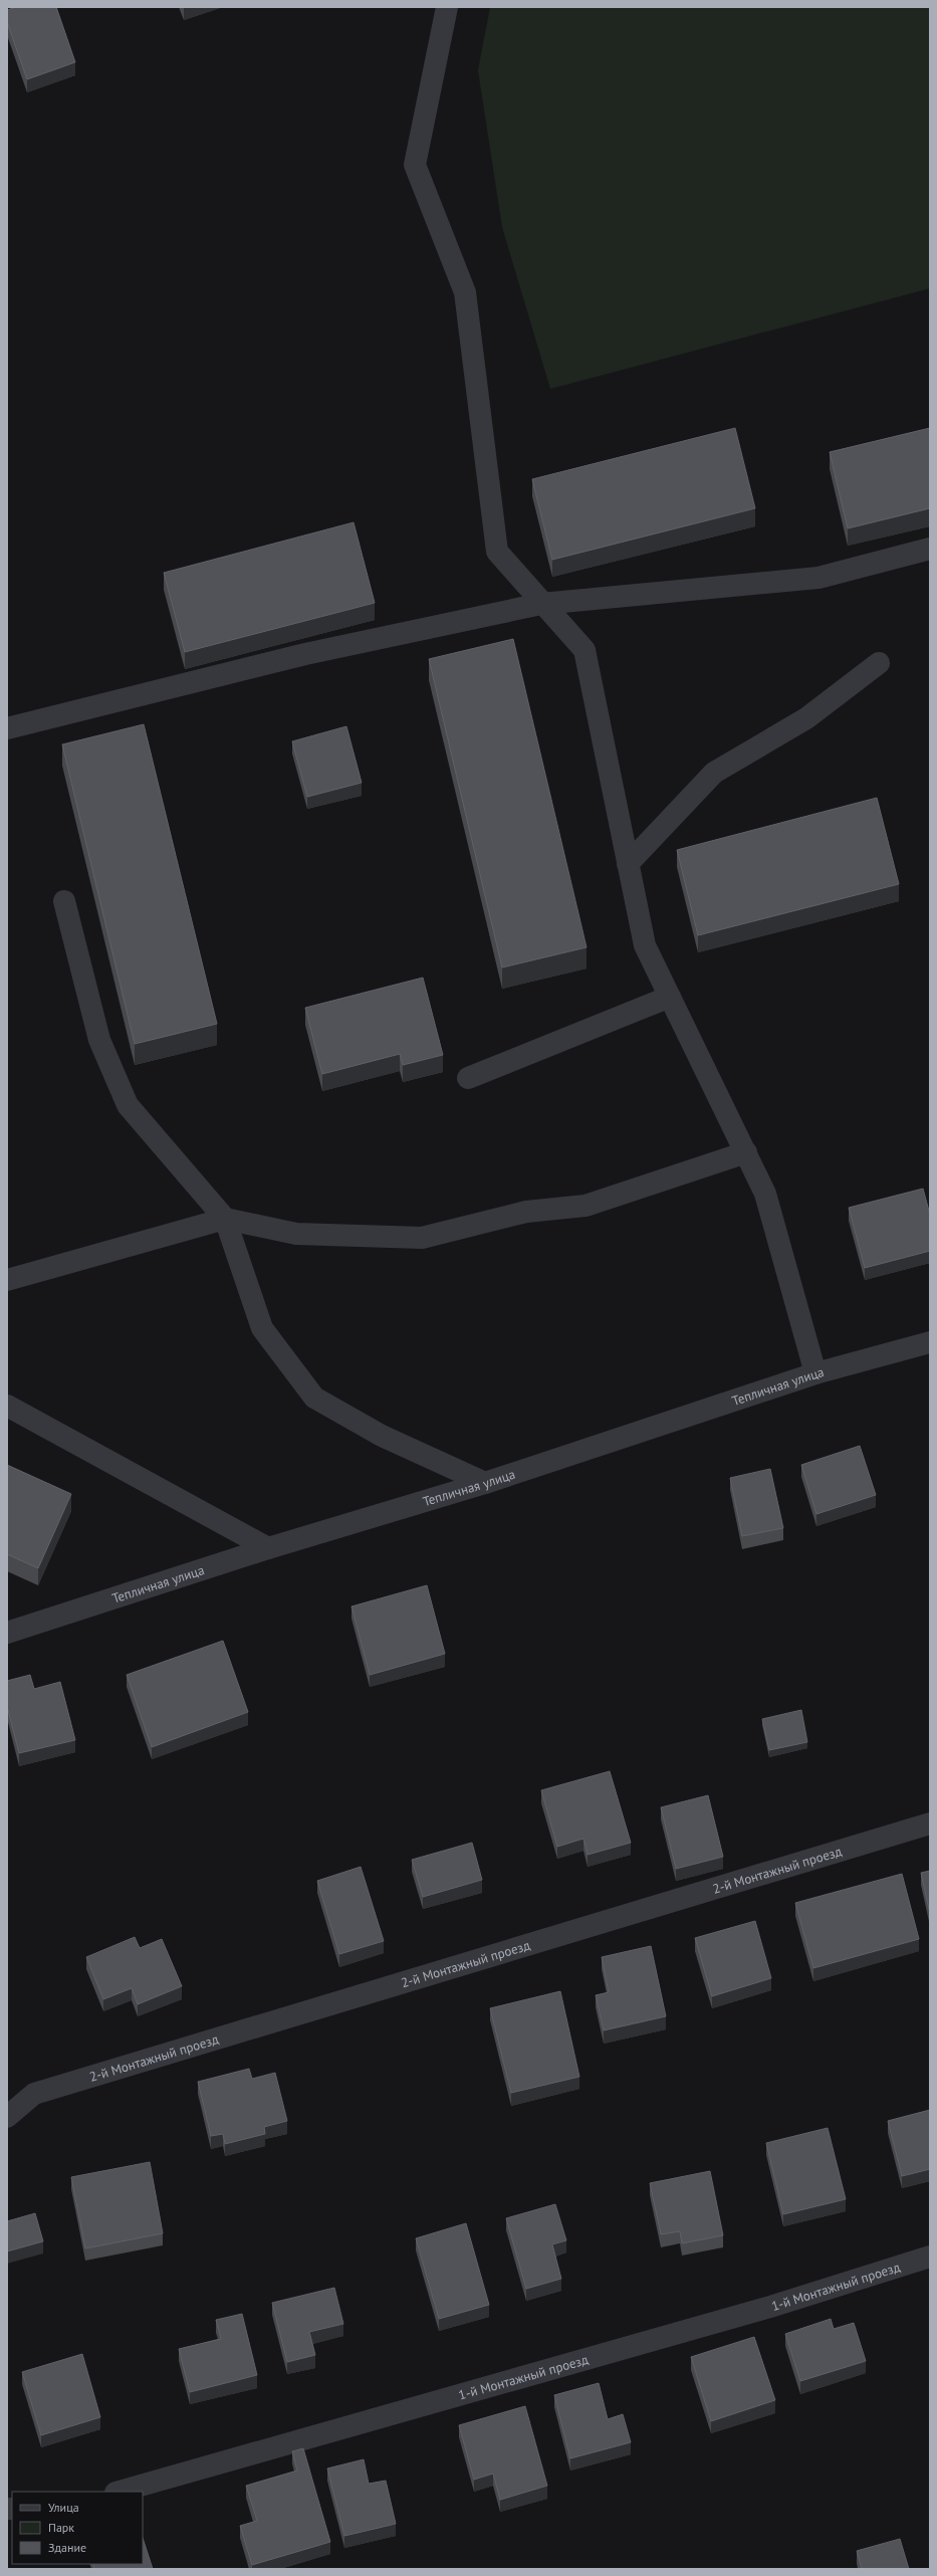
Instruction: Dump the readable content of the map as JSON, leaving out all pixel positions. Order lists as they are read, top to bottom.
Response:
{
  "streets": {
    "street": ["Тепличная улица", "2-й Монтажный проезд", "1-й Монтажный проезд"]
  },
  "legend": ["Улица", "Парк", "Здание"]
}
